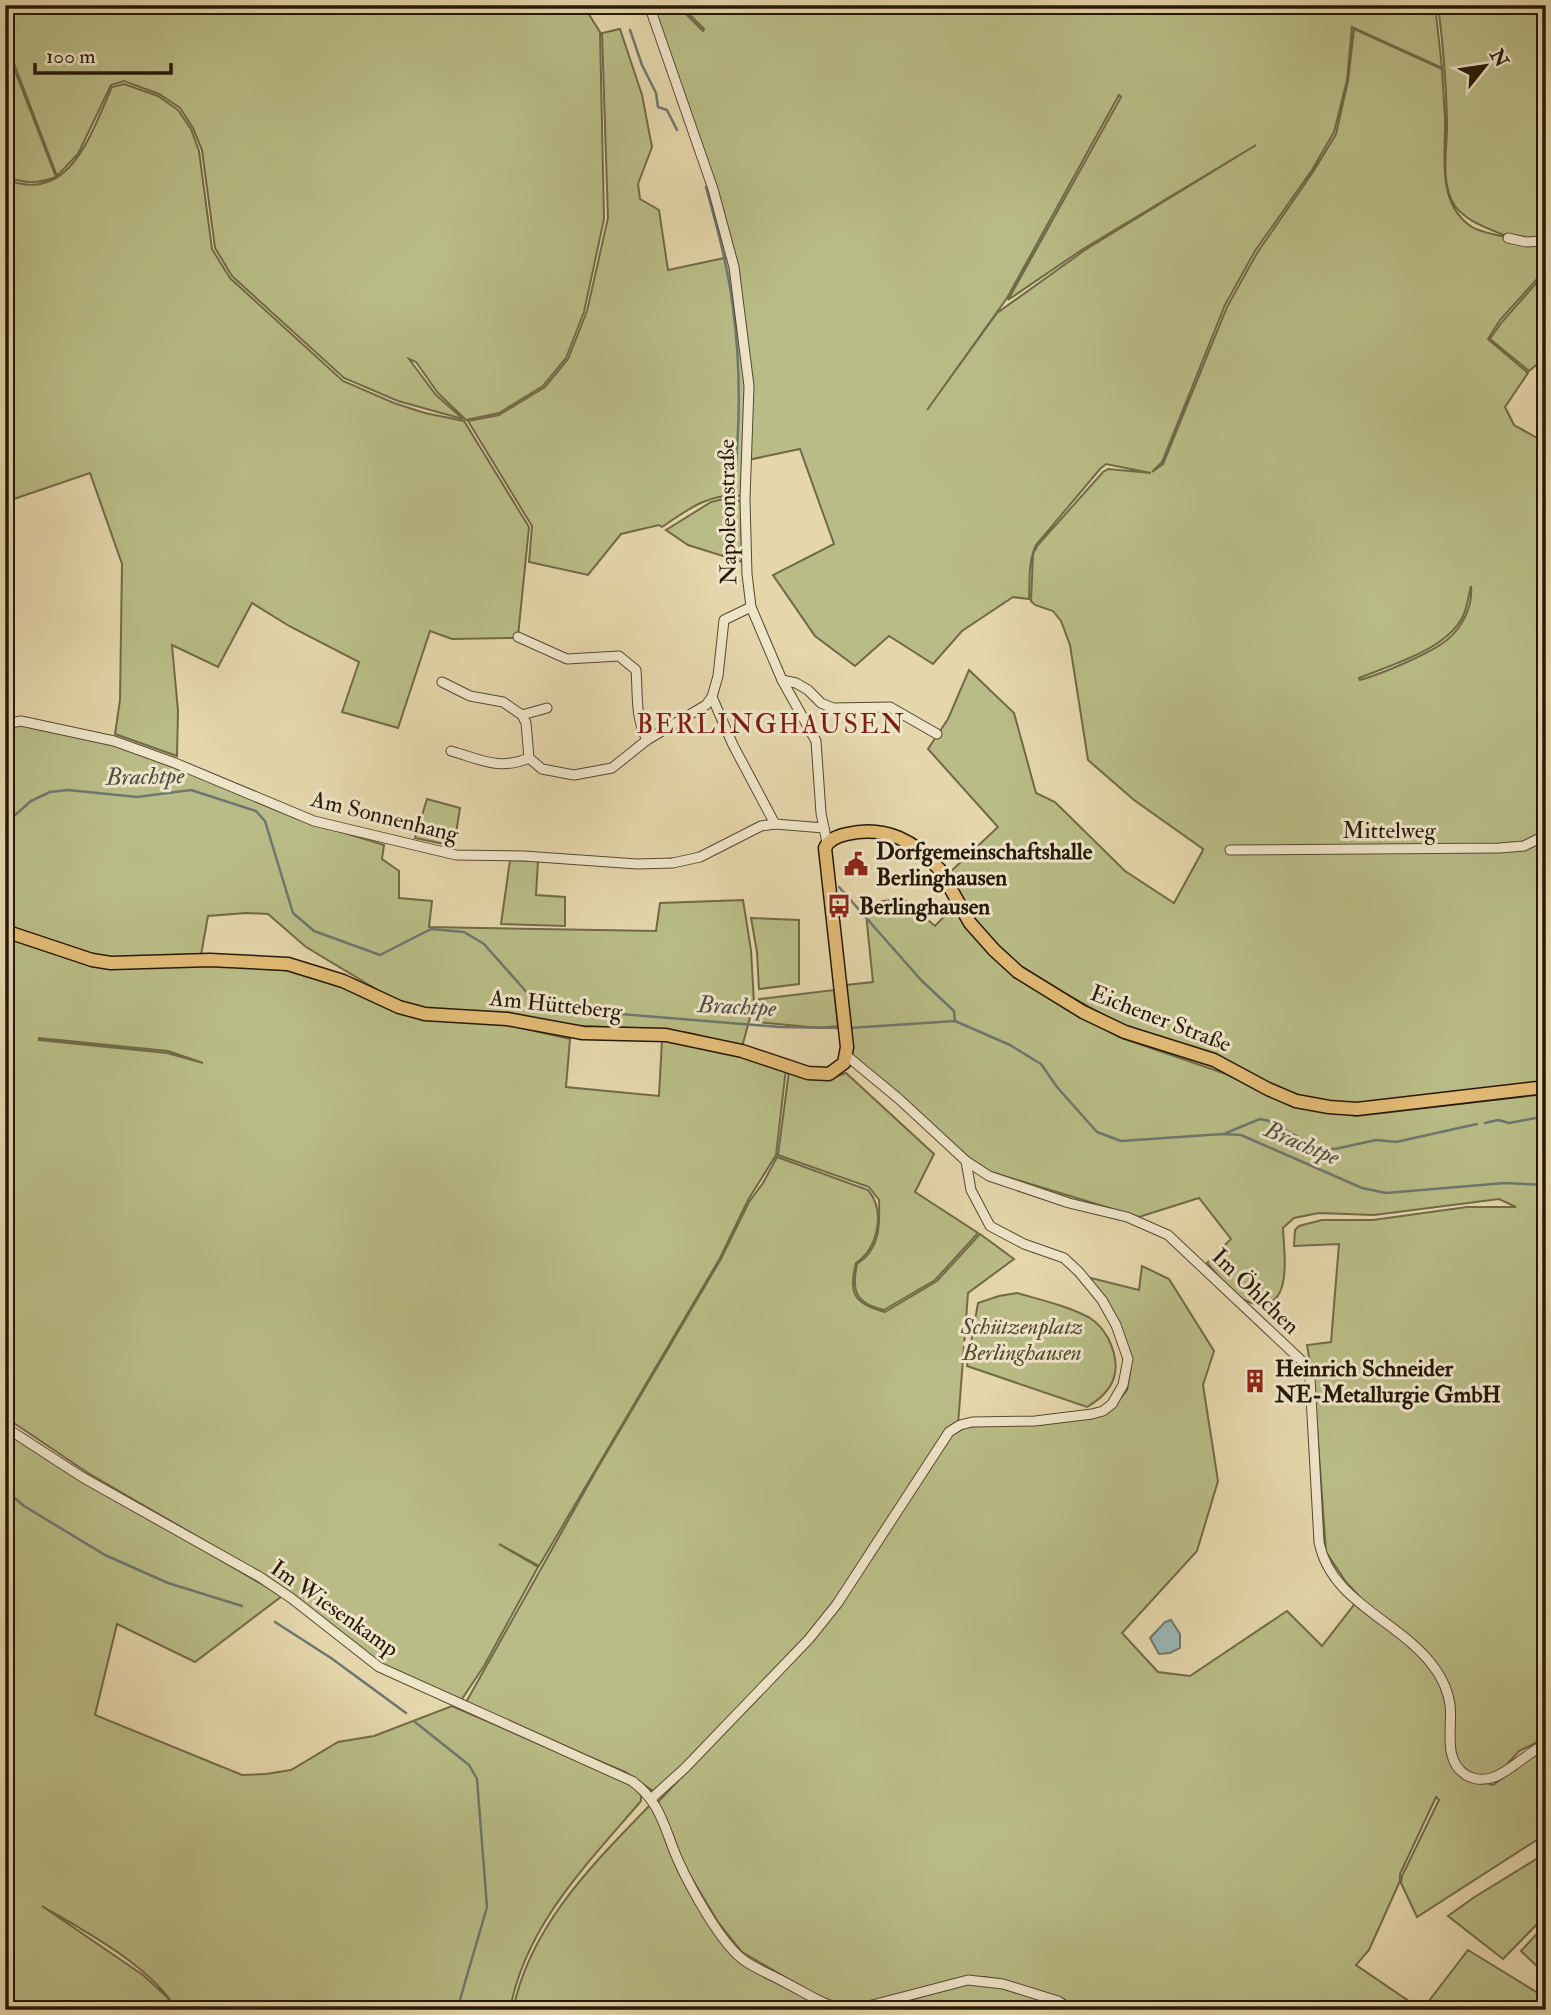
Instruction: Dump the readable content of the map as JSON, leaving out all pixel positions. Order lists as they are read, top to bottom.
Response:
{
  "streets": {
    "main road": ["Napoleonstraße", "Am Hütteberg", "Eichener Straße"],
    "street": [
      "Am Sonnenhang",
      "Mittelweg",
      "Im Öhlchen",
      "Im Wiesenkamp"
    ]
  },
  "crossings": [
    ["Napoleonstraße", "Am Sonnenhang"],
    ["Napoleonstraße", "Am Hütteberg"],
    ["Napoleonstraße", "Eichener Straße"],
    ["Napoleonstraße", "Im Öhlchen"],
    ["Am Hütteberg", "Im Öhlchen"]
  ],
  "districts": ["BERLINGHAUSEN"],
  "water": ["Brachtpe"],
  "parks": ["Schützenplatz Berlinghausen"],
  "places": {
    "public building": ["Dorfgemeinschaftshalle Berlinghausen"],
    "bus stop": ["Berlinghausen"],
    "building": ["Heinrich Schneider NE-Metallurgie GmbH"]
  },
  "scale_bar": "100 m",
  "north": "top right"
}
